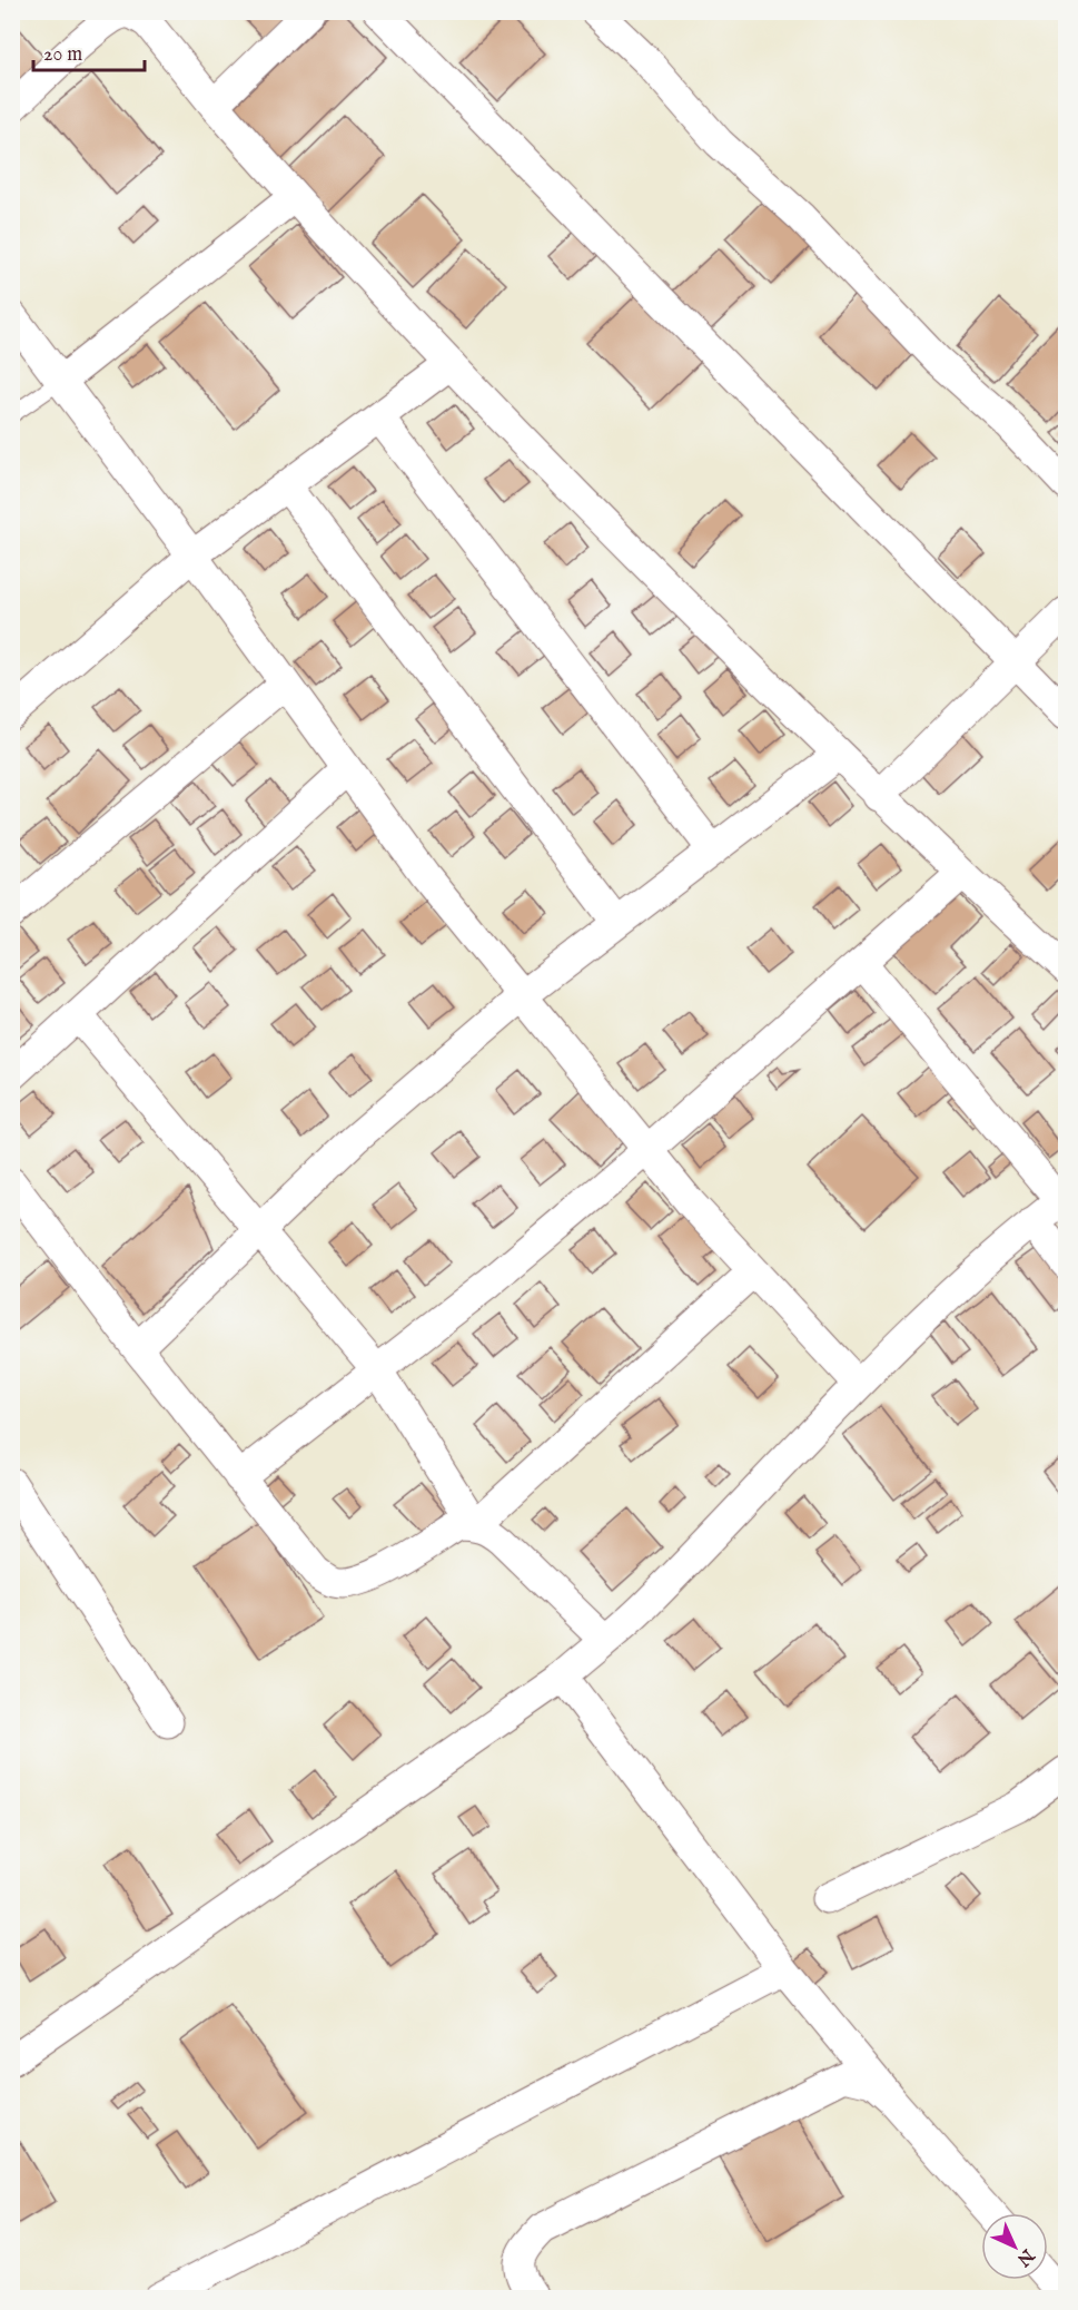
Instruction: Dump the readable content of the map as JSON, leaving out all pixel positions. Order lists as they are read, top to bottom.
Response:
{
  "scale_bar": "20 m",
  "north": "bottom right"
}
